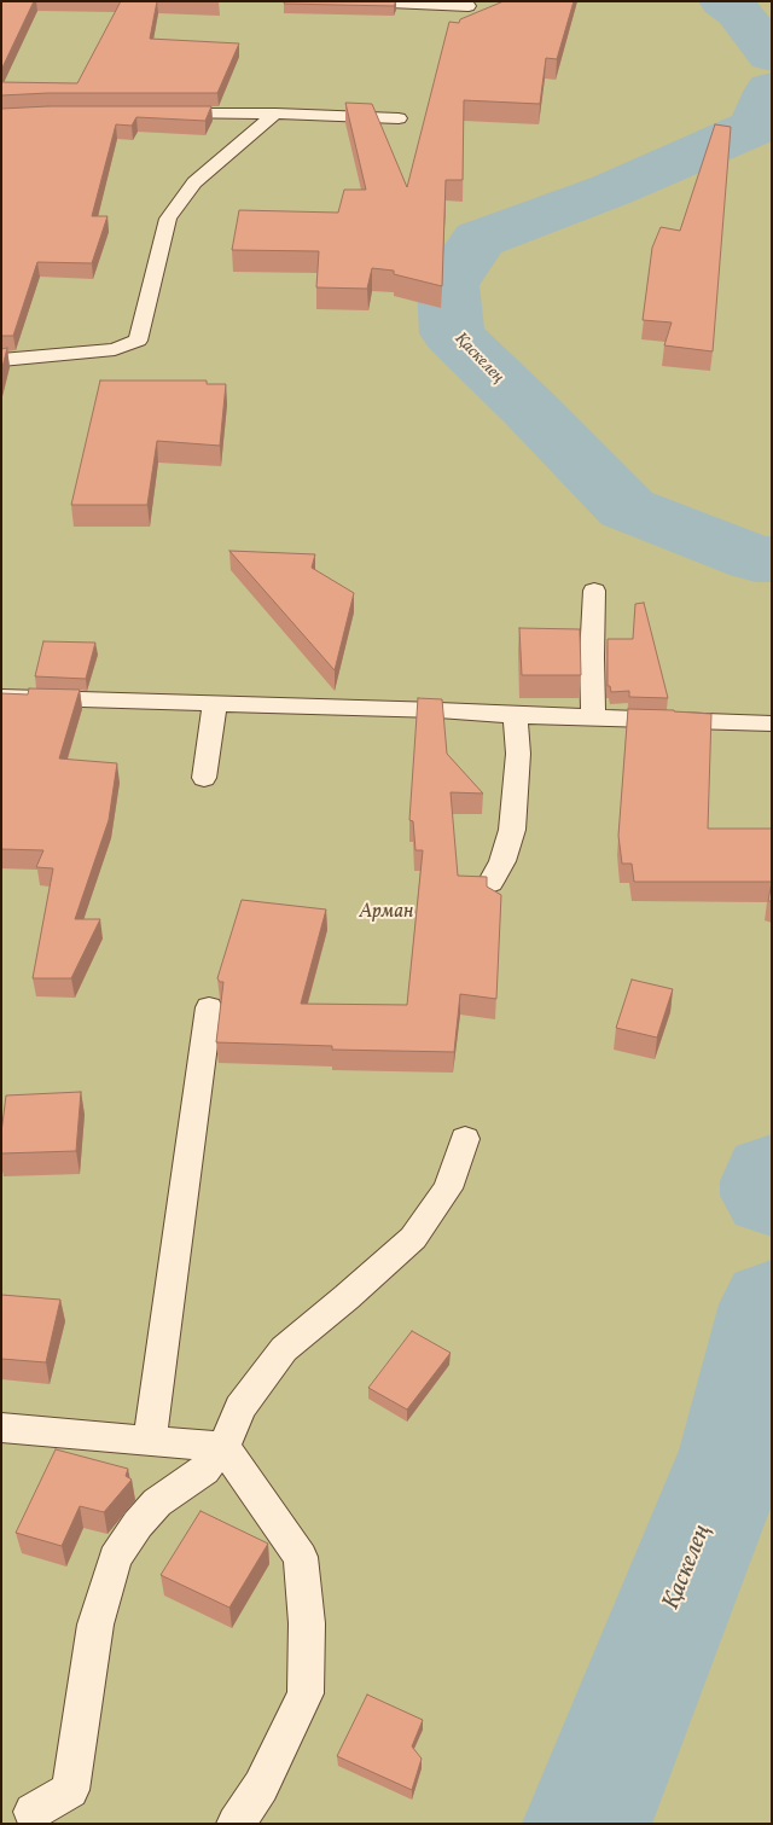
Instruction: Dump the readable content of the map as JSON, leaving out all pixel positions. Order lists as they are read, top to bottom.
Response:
{
  "water": ["Қаскелең"],
  "parks": ["Арман"]
}
